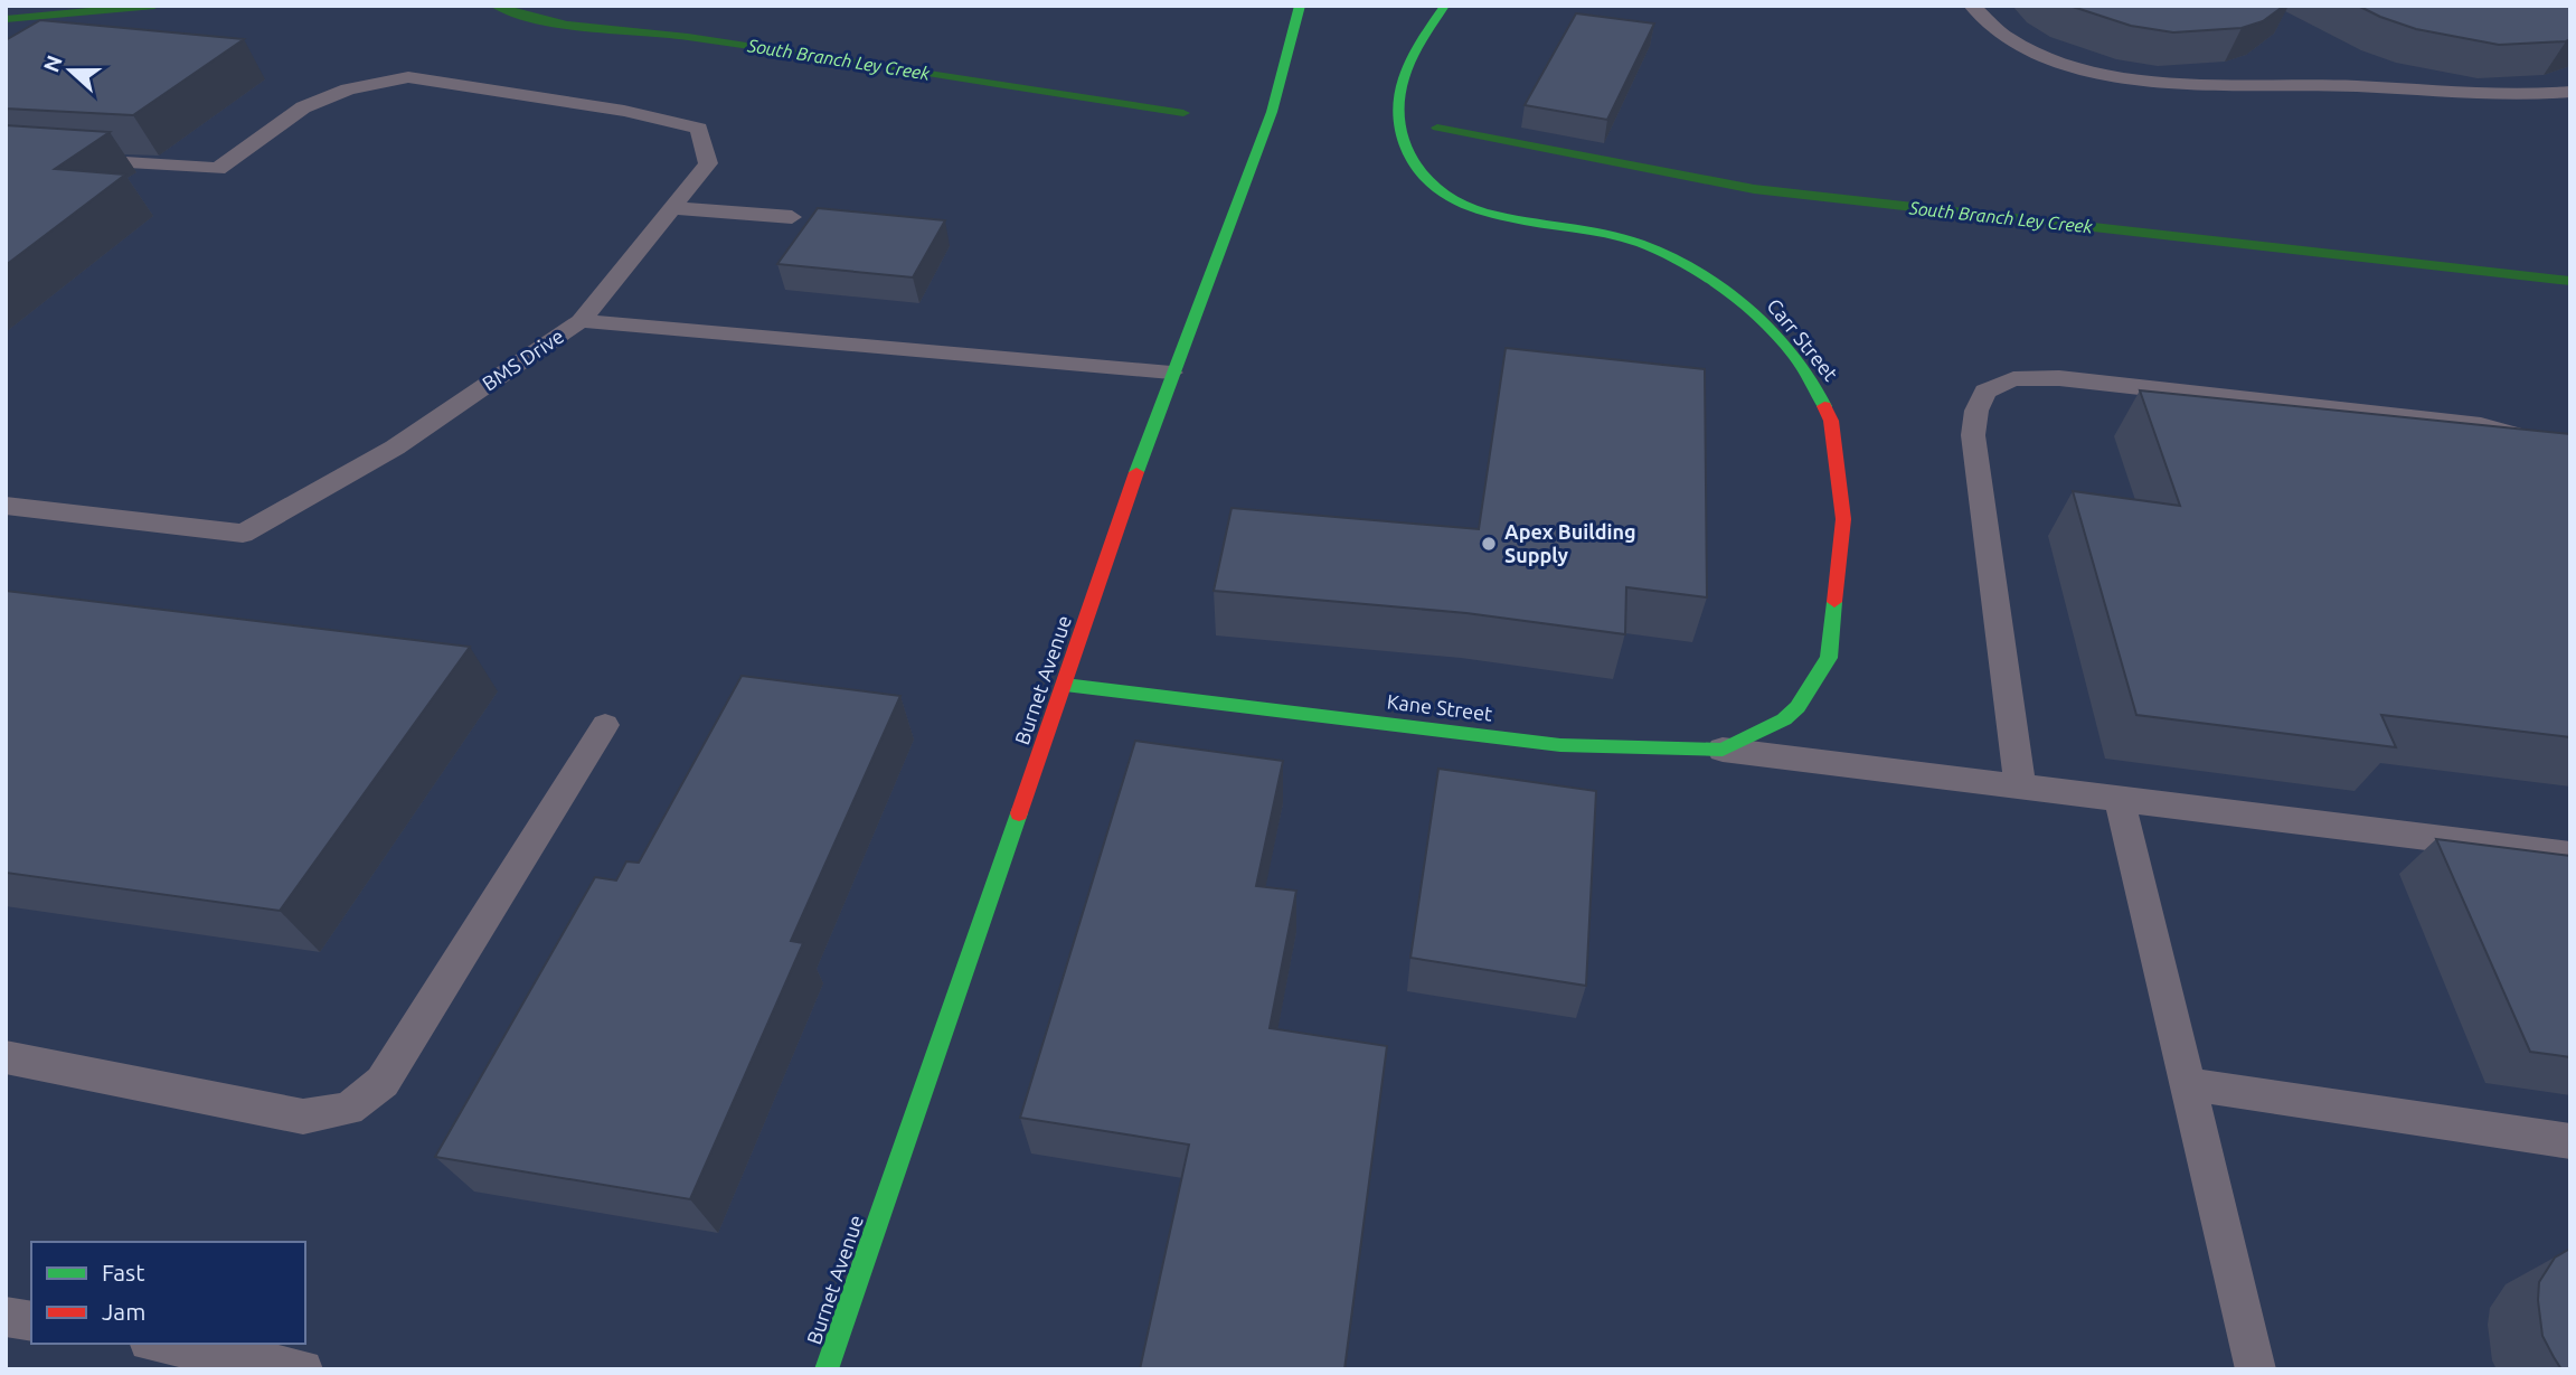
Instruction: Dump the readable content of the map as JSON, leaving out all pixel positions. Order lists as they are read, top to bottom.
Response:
{
  "streets": {
    "street": ["Carr Street", "Burnet Avenue", "Kane Street"],
    "lane": ["BMS Drive"]
  },
  "crossings": [
    ["Carr Street", "Kane Street"],
    ["BMS Drive", "Burnet Avenue"],
    ["Burnet Avenue", "Kane Street"]
  ],
  "water": ["South Branch Ley Creek"],
  "places": ["Apex Building Supply"],
  "legend": ["Fast", "Jam"],
  "north": "left"
}
